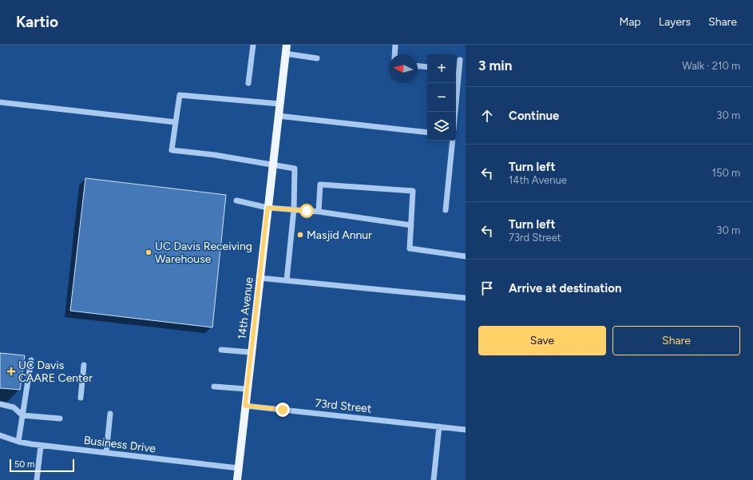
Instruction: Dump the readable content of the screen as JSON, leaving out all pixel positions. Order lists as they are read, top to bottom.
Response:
{
  "streets": {
    "main road": ["14th Avenue"],
    "street": ["73rd Street", "Business Drive"]
  },
  "crossings": [
    ["14th Avenue", "73rd Street"],
    ["14th Avenue", "Business Drive"]
  ],
  "places": {
    "other": ["Masjid Annur", "UC Davis Receiving Warehouse"],
    "health": ["UC Davis CAARE Center"]
  },
  "scale_bar": "50 m",
  "north": "left",
  "page": {
    "header": "Kartio",
    "nav": ["Map", "Layers", "Share"],
    "heading": ["3 min", "Walk · 210 m"],
    "map_buttons": ["+", "−"],
    "list": [
      ["Continue", "30 m"],
      ["Turn left", "14th Avenue", "150 m"],
      ["Turn left", "73rd Street", "30 m"],
      "Arrive at destination"
    ],
    "buttons": ["Save", "Share"],
    "scale": "50 m"
  }
}
